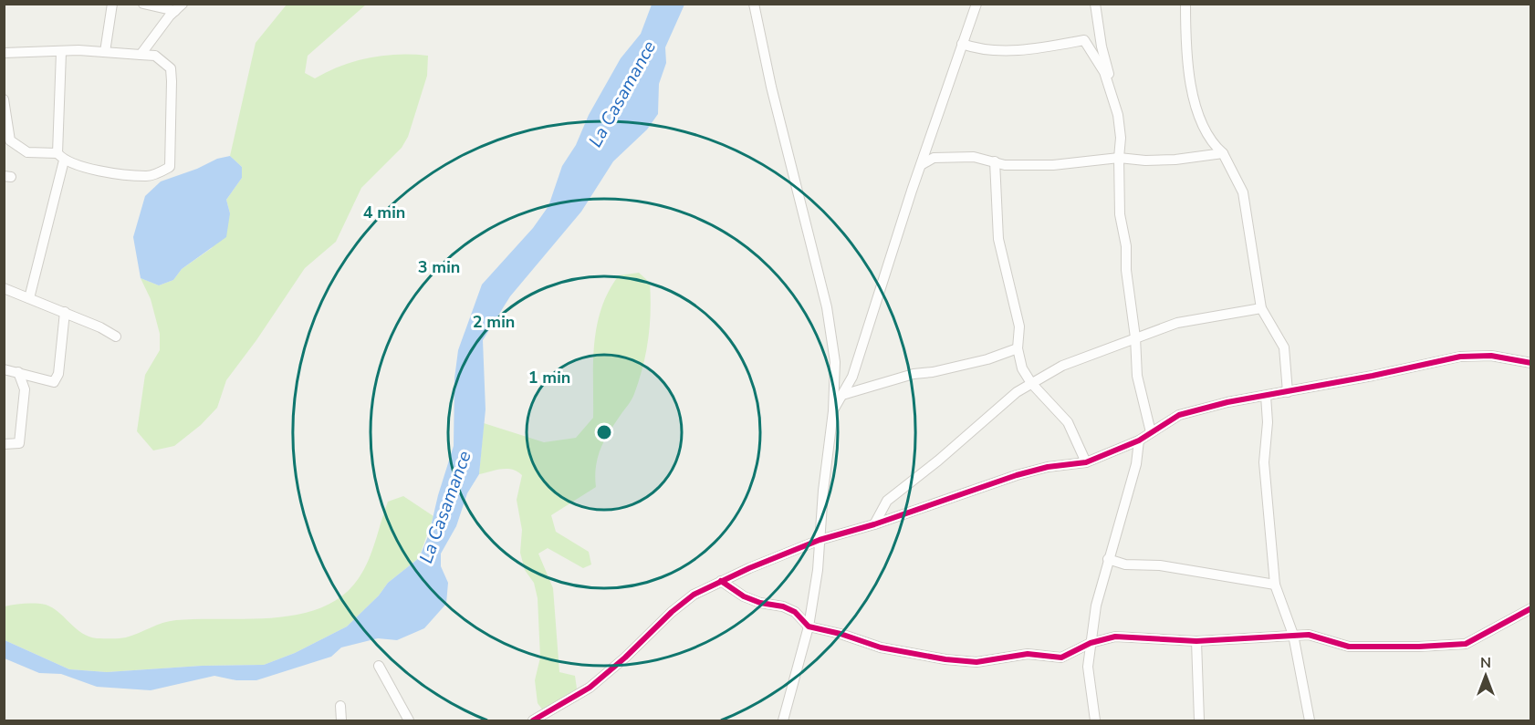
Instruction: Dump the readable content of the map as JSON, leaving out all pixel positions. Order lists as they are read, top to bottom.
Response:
{
  "water": ["La Casamance"],
  "north": "top",
  "rings": [
    "4 min",
    "3 min",
    "2 min",
    "1 min"
  ]
}
